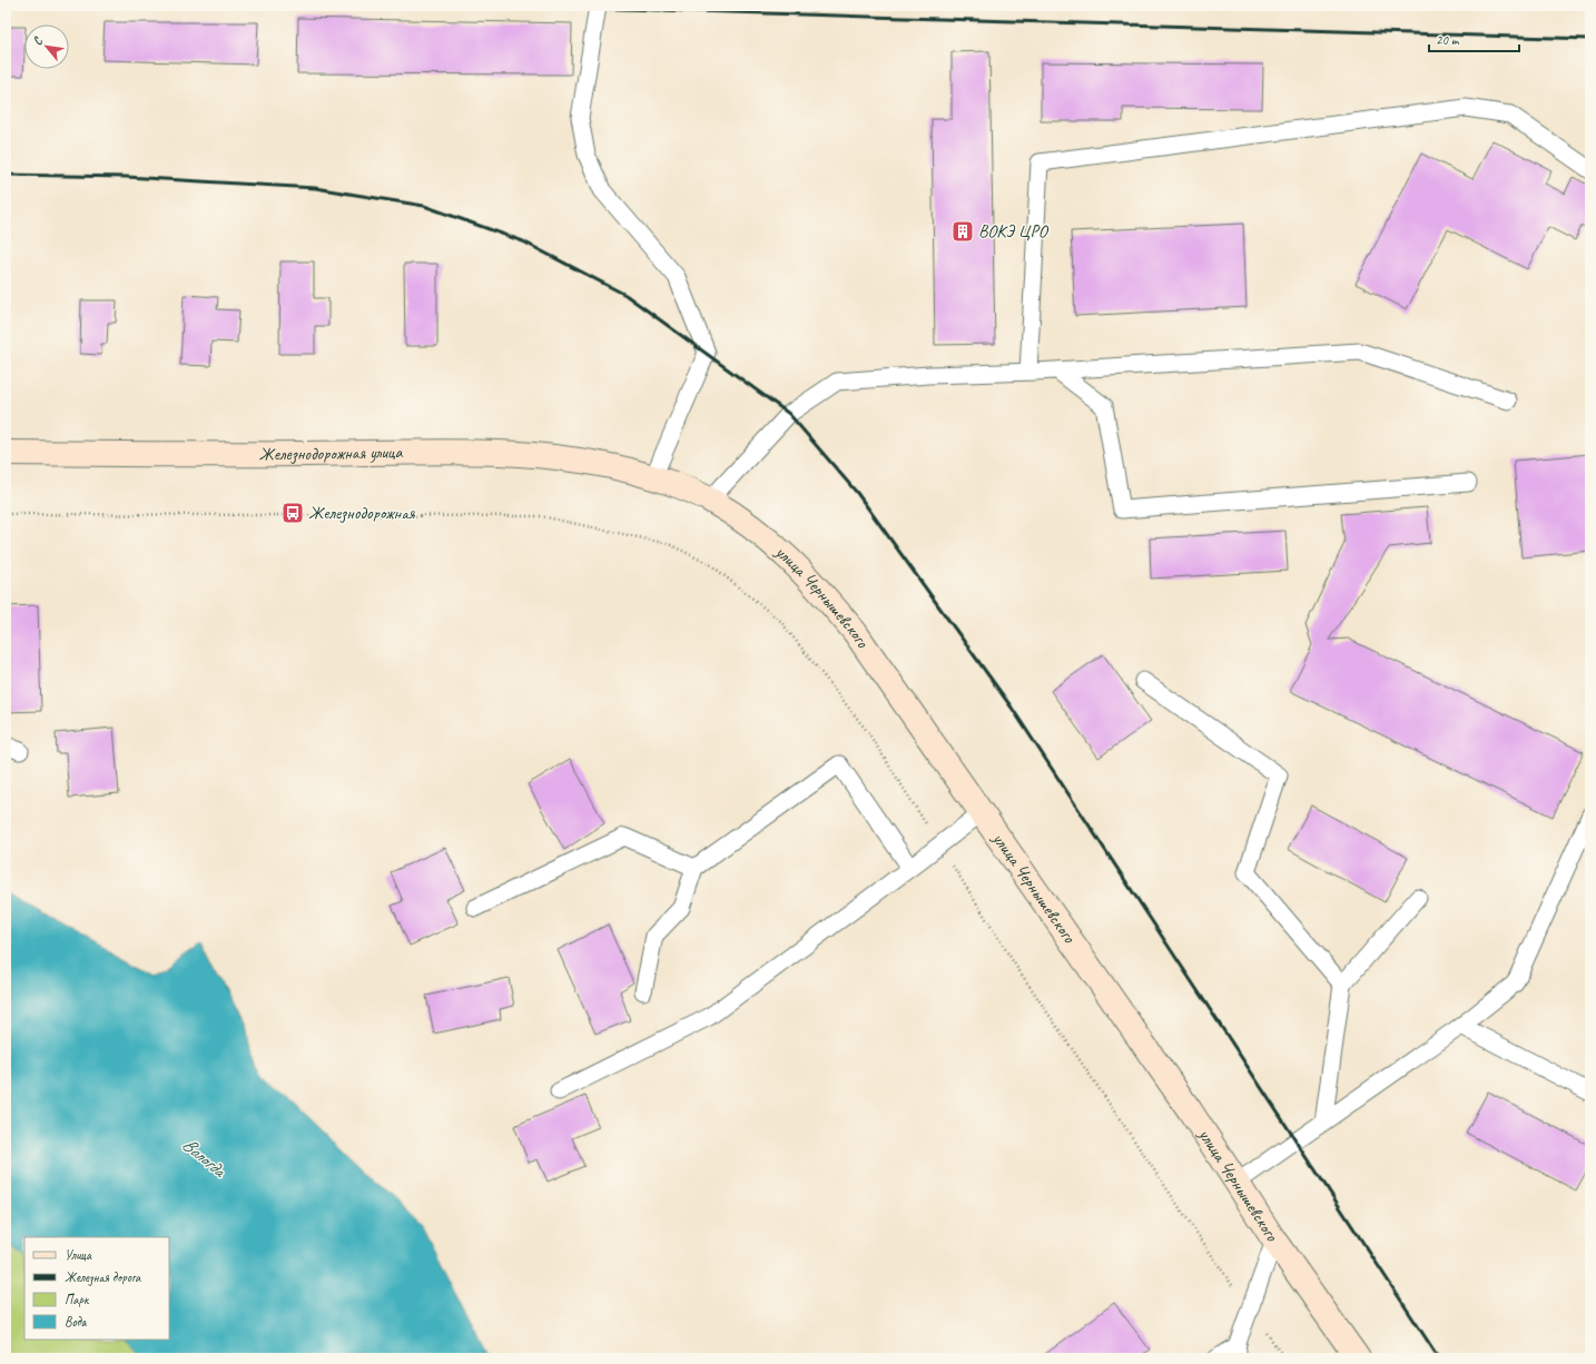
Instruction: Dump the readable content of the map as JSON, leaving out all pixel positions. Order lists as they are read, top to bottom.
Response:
{
  "streets": {
    "main road": ["Железнодорожная улица", "улица Чернышевского"]
  },
  "crossings": [
    ["Железнодорожная улица", "улица Чернышевского"]
  ],
  "water": ["Вологда"],
  "places": {
    "building": ["ВОКЭ ЦРО"],
    "bus stop": ["Железнодорожная"]
  },
  "legend": [
    "Улица",
    "Железная дорога",
    "Парк",
    "Вода"
  ],
  "scale_bar": "20 m",
  "north": "top left"
}
